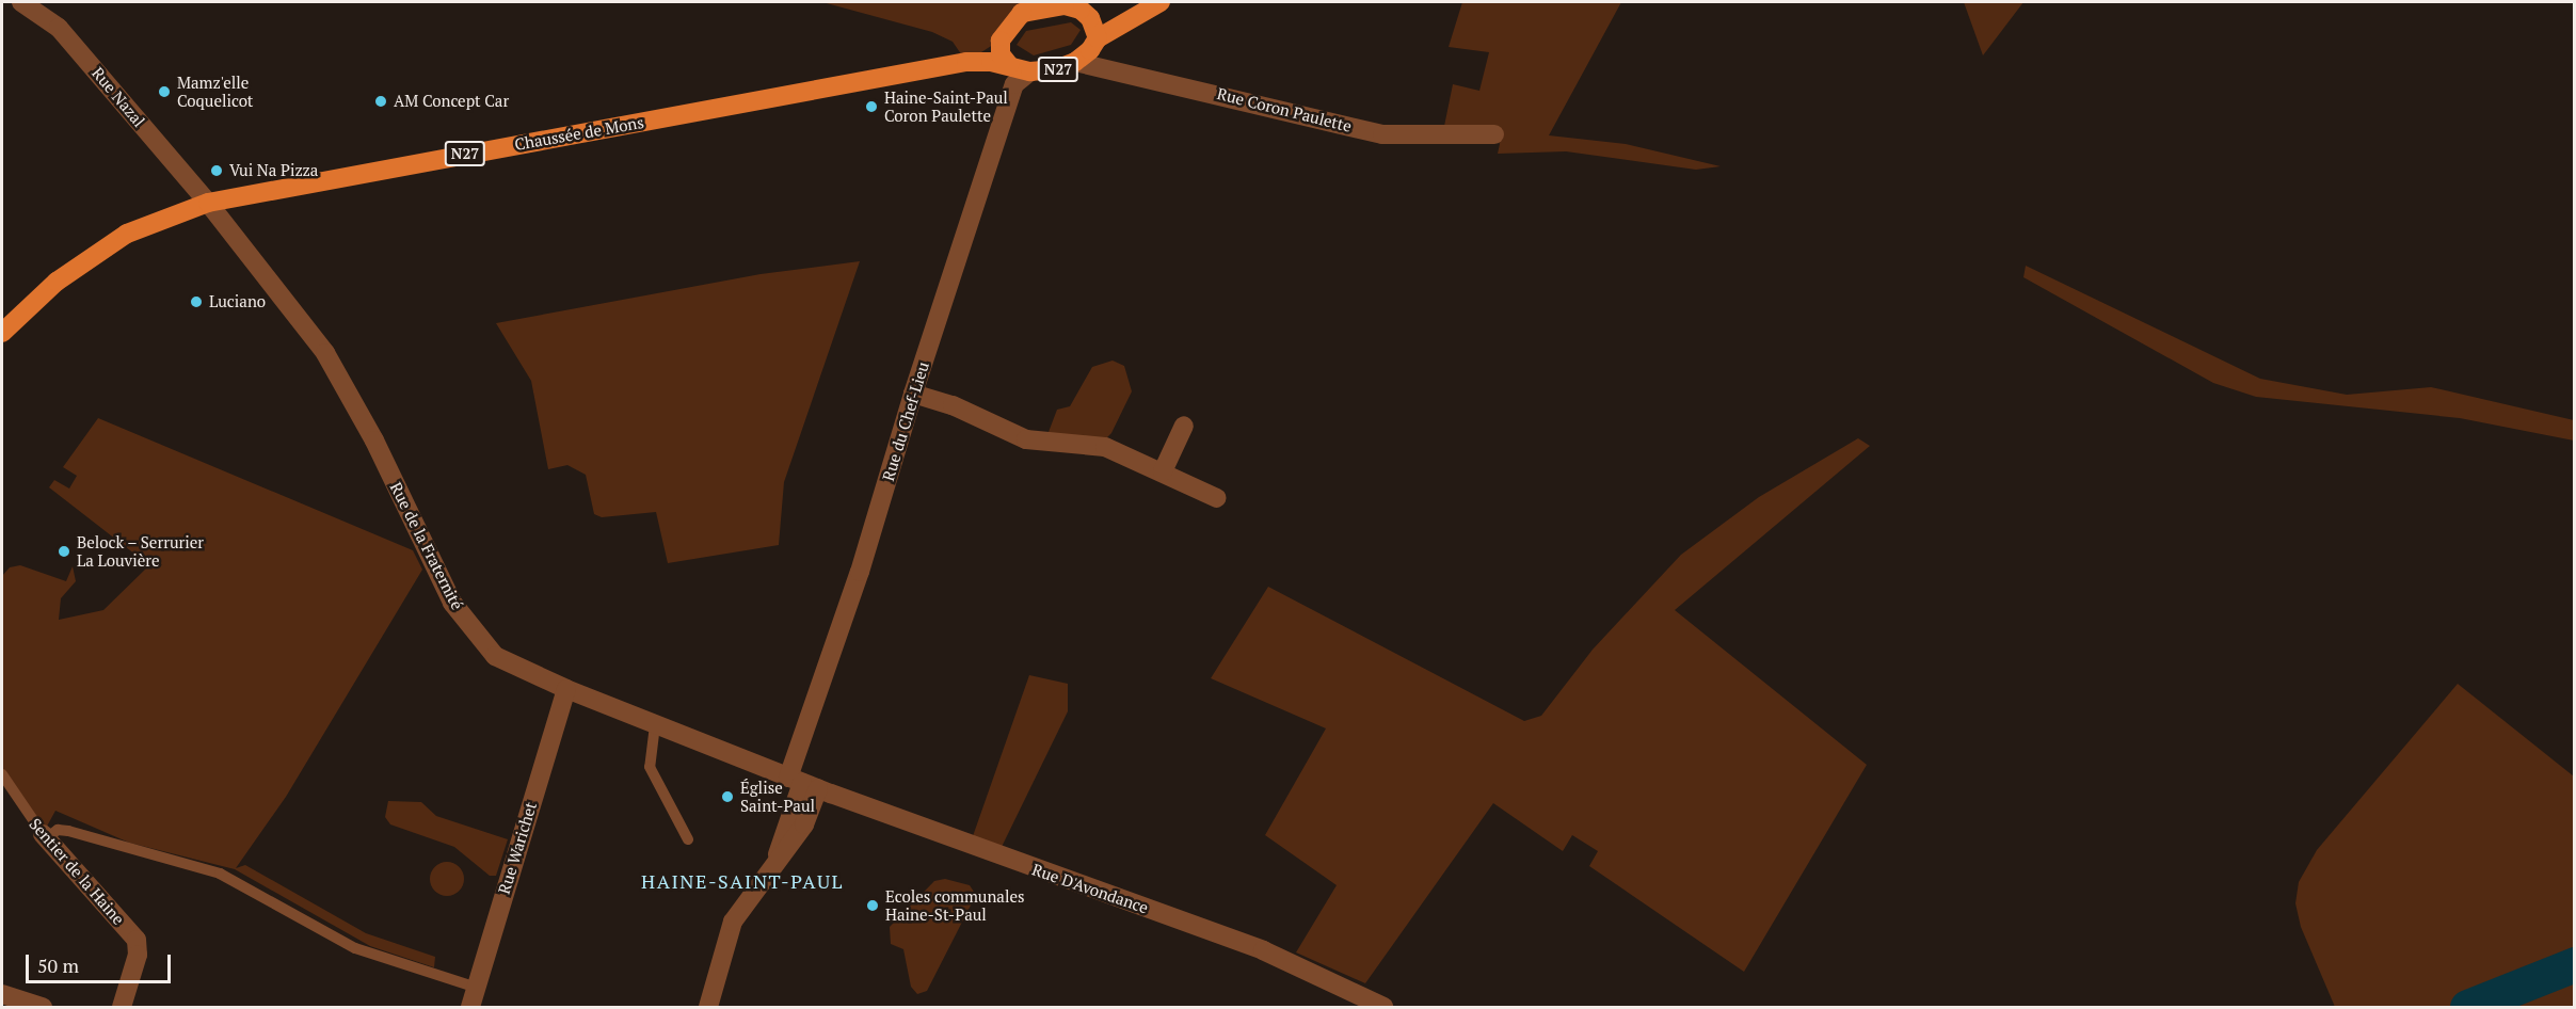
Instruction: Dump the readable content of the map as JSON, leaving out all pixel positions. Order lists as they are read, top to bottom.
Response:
{
  "streets": {
    "main road": ["N27", "Chaussée de Mons"],
    "street": [
      "Rue Nazal",
      "Rue Coron Paulette",
      "Rue du Chef-Lieu",
      "Rue de la Fraternité",
      "Rue Warichet",
      "Sentier de la Haine",
      "Rue D'Avondance"
    ]
  },
  "crossings": [
    ["N27", "Rue Coron Paulette"],
    ["N27", "Chaussée de Mons"],
    ["N27", "Rue du Chef-Lieu"],
    ["Rue Nazal", "Chaussée de Mons"],
    ["Rue Nazal", "Rue de la Fraternité"],
    ["Rue Coron Paulette", "Rue du Chef-Lieu"],
    ["Chaussée de Mons", "Rue de la Fraternité"],
    ["Rue du Chef-Lieu", "Rue de la Fraternité"],
    ["Rue du Chef-Lieu", "Rue D'Avondance"],
    ["Rue de la Fraternité", "Rue Warichet"],
    ["Rue de la Fraternité", "Rue D'Avondance"]
  ],
  "districts": ["HAINE-SAINT-PAUL"],
  "places": [
    "Mamz'elle Coquelicot",
    "AM Concept Car",
    "Haine-Saint-Paul Coron Paulette",
    "Vui Na Pizza",
    "Luciano",
    "Belock – Serrurier La Louvière",
    "Église Saint-Paul",
    "Ecoles communales Haine-St-Paul"
  ],
  "scale_bar": "50 m"
}
